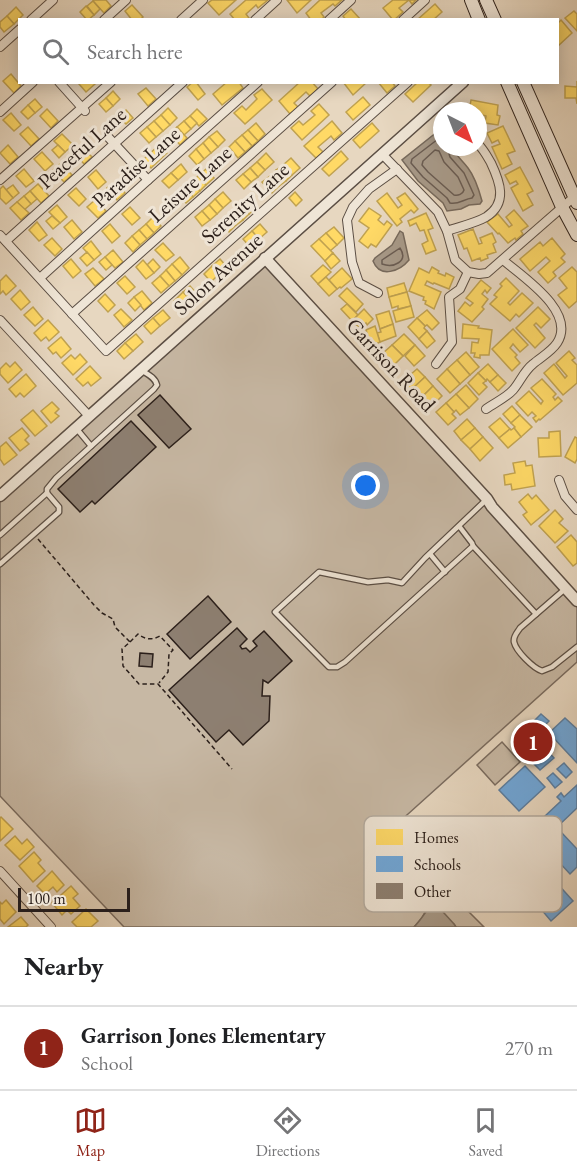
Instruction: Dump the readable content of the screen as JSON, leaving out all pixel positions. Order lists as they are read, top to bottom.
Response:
{
  "streets": {
    "street": [
      "Peaceful Lane",
      "Paradise Lane",
      "Leisure Lane",
      "Serenity Lane",
      "Solon Avenue",
      "Garrison Road"
    ]
  },
  "crossings": [
    ["Leisure Lane", "Serenity Lane"],
    ["Solon Avenue", "Garrison Road"]
  ],
  "legend": ["Homes", "Schools", "Other"],
  "scale_bar": "100 m",
  "north": "bottom right",
  "page": {
    "search": "Search here",
    "pins": "1",
    "scale": "100 m",
    "heading": "Nearby",
    "list": [
      {
        "mark": "1",
        "name": "Garrison Jones Elementary",
        "note": "School",
        "value": "270 m"
      }
    ],
    "nav": ["Map", "Directions", "Saved"]
  }
}
